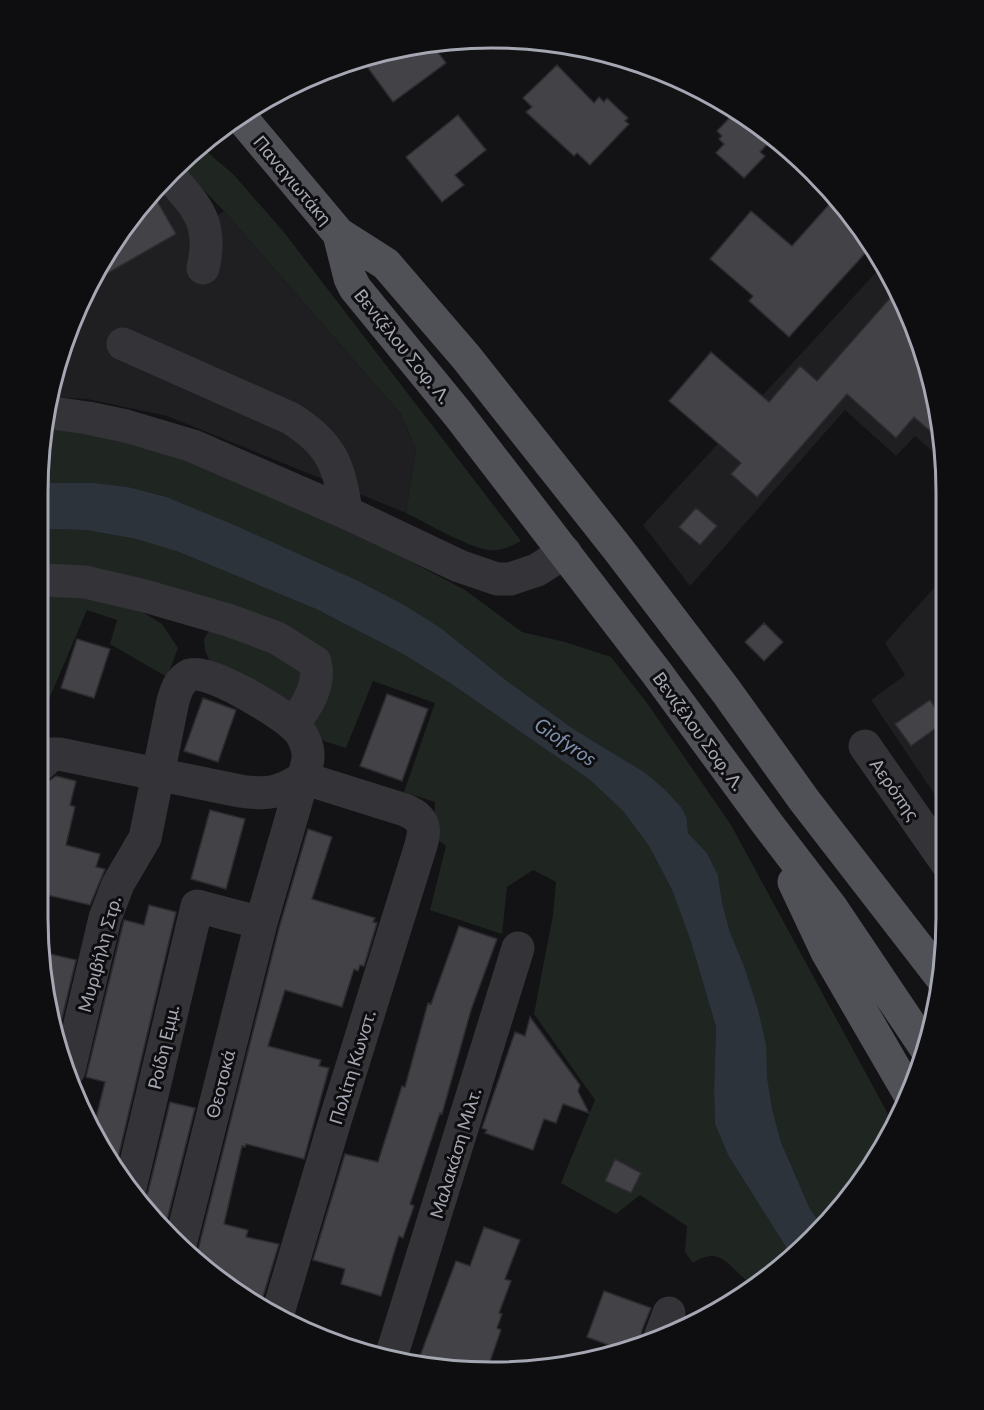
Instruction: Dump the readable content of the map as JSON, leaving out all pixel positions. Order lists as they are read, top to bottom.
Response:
{
  "streets": {
    "main road": ["Παναγιωτάκη", "Βενιζέλου Σοφ. Λ."],
    "street": [
      "Αερόπης",
      "Μυριβήλη Στρ.",
      "Ροίδη Εμμ.",
      "Πολίτη Κωνστ.",
      "Θεοτοκά",
      "Μαλακάση Μιλτ."
    ]
  },
  "crossings": [
    ["Παναγιωτάκη", "Βενιζέλου Σοφ. Λ."],
    ["Μυριβήλη Στρ.", "Θεοτοκά"],
    ["Ροίδη Εμμ.", "Θεοτοκά"],
    ["Πολίτη Κωνστ.", "Θεοτοκά"]
  ],
  "water": ["Giofyros"]
}
